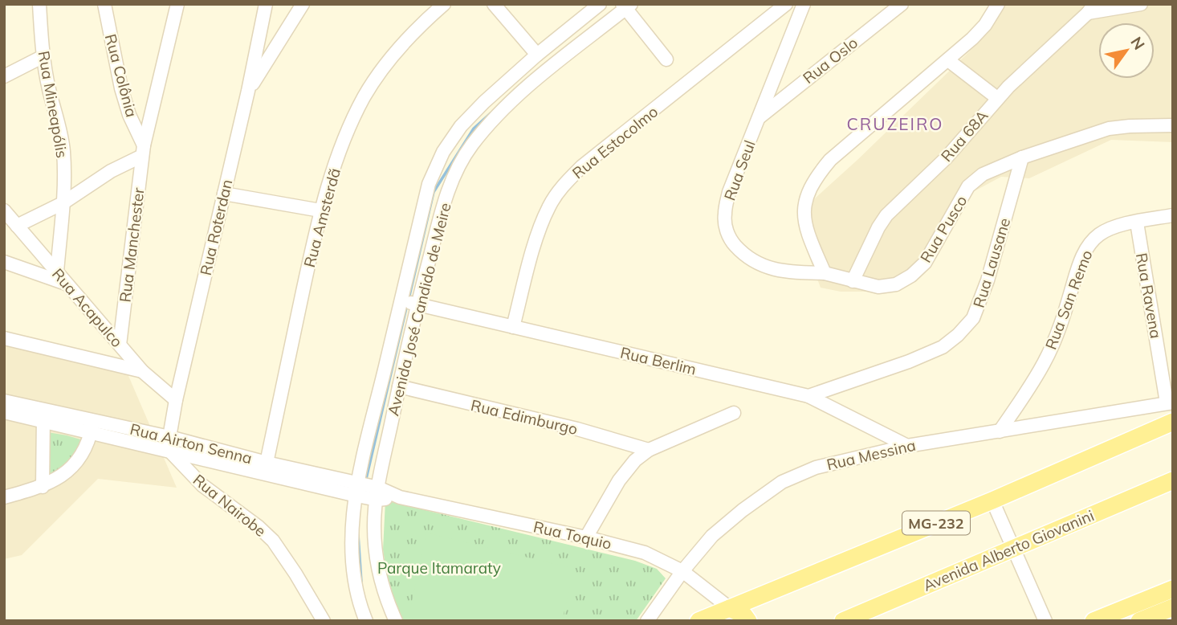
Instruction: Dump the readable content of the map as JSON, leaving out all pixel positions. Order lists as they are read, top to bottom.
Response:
{
  "streets": {
    "main road": ["MG-232", "Avenida Alberto Giovanini"],
    "street": [
      "Rua Oslo",
      "Rua Colônia",
      "Rua Mineapólis",
      "Rua 68A",
      "Rua Estocolmo",
      "Rua Seul",
      "Rua Amsterdã",
      "Rua Roterdan",
      "Rua Pusco",
      "Rua Manchester",
      "Rua Lausane",
      "Rua Ravena",
      "Rua San Remo",
      "Rua Acapulco",
      "Avenida José Candido de Meire",
      "Rua Berlim",
      "Rua Edimburgo",
      "Rua Airton Senna",
      "Rua Messina",
      "Rua Nairobe",
      "Rua Toquio"
    ]
  },
  "crossings": [
    ["Rua Oslo", "Rua Seul"],
    ["Rua Colônia", "Rua Manchester"],
    ["Rua Mineapólis", "Rua Acapulco"],
    ["Rua 68A", "Rua Pusco"],
    ["Rua Estocolmo", "Rua Berlim"],
    ["Rua Seul", "Rua Pusco"],
    ["Rua Amsterdã", "Rua Airton Senna"],
    ["Rua Roterdan", "Rua Acapulco"],
    ["Rua Roterdan", "Rua Airton Senna"],
    ["Rua Roterdan", "Rua Nairobe"],
    ["Rua Pusco", "Rua Lausane"],
    ["Rua Manchester", "Rua Acapulco"],
    ["Rua Lausane", "Rua Berlim"],
    ["Rua Ravena", "Rua San Remo"],
    ["Rua Ravena", "Rua Messina"],
    ["Rua San Remo", "Rua Messina"],
    ["Avenida José Candido de Meire", "Rua Berlim"],
    ["Avenida José Candido de Meire", "Rua Edimburgo"],
    ["Avenida José Candido de Meire", "Rua Airton Senna"],
    ["Avenida José Candido de Meire", "Rua Toquio"],
    ["Rua Berlim", "Rua Messina"],
    ["Rua Airton Senna", "Rua Nairobe"],
    ["Rua Airton Senna", "Rua Toquio"],
    ["Rua Messina", "Rua Toquio"],
    ["MG-232", "Rua Toquio"]
  ],
  "districts": ["CRUZEIRO"],
  "parks": ["Parque Itamaraty"],
  "north": "top right"
}
